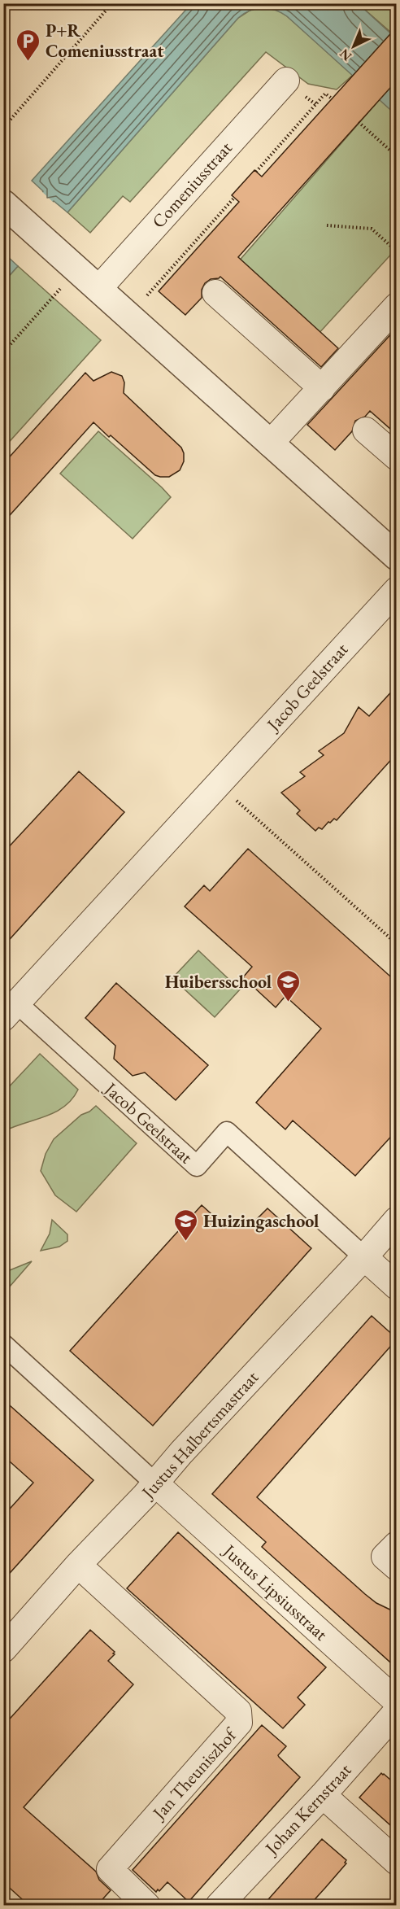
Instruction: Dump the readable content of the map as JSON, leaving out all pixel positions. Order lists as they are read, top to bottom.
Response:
{
  "streets": {
    "street": [
      "Comeniusstraat",
      "Jacob Geelstraat",
      "Justus Halbertsmastraat",
      "Justus Lipsiusstraat",
      "Jan Theuniszhof",
      "Johan Kernstraat"
    ]
  },
  "crossings": [
    ["Jacob Geelstraat", "Justus Halbertsmastraat"],
    ["Justus Halbertsmastraat", "Justus Lipsiusstraat"],
    ["Justus Halbertsmastraat", "Jan Theuniszhof"]
  ],
  "places": {
    "parking": ["P+R Comeniusstraat"],
    "school or university": ["Huibersschool", "Huizingaschool"]
  },
  "north": "bottom left"
}
